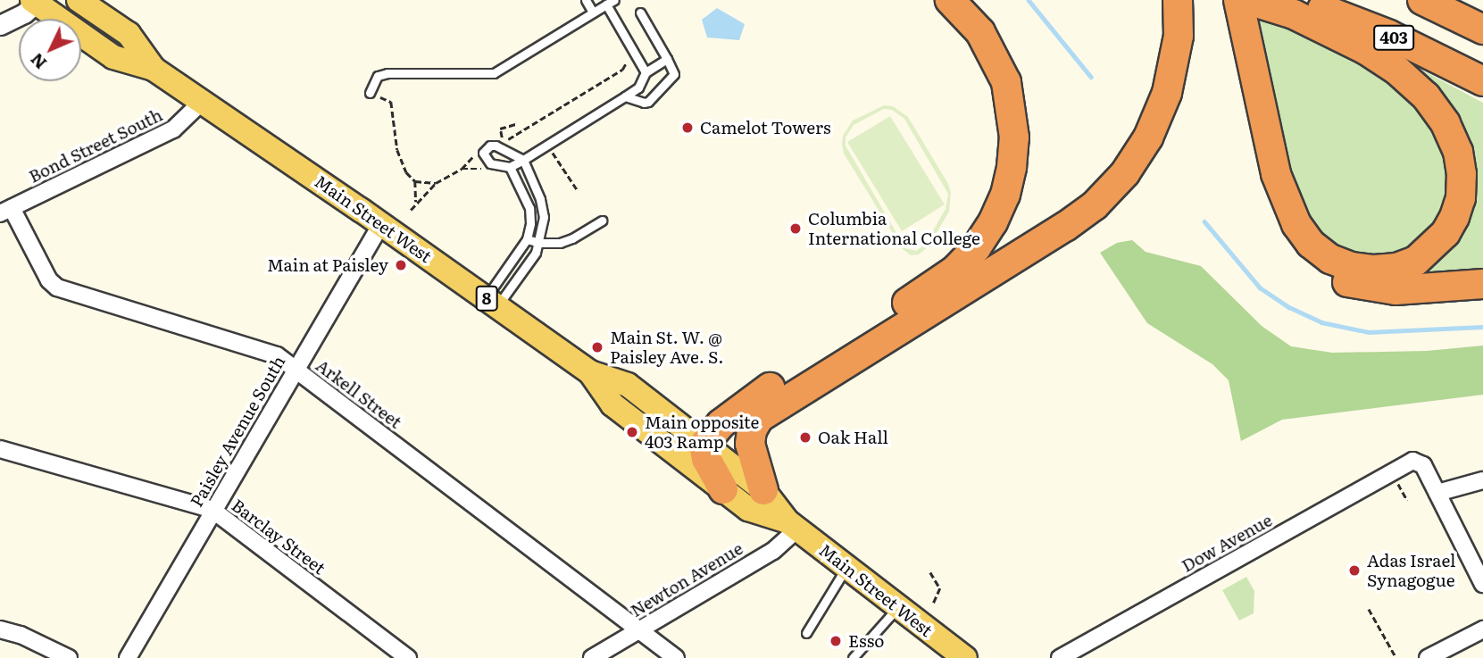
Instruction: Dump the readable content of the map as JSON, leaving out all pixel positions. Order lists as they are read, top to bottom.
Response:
{
  "streets": {
    "highway": ["403"],
    "main road": ["Main Street West", "8"],
    "street": [
      "Bond Street South",
      "Arkell Street",
      "Paisley Avenue South",
      "Barclay Street",
      "Dow Avenue",
      "Newton Avenue"
    ]
  },
  "crossings": [
    ["Bond Street South", "Main Street West"],
    ["Bond Street South", "Arkell Street"],
    ["Main Street West", "Paisley Avenue South"],
    ["Main Street West", "Newton Avenue"],
    ["Arkell Street", "Paisley Avenue South"],
    ["Arkell Street", "Newton Avenue"],
    ["Paisley Avenue South", "Barclay Street"]
  ],
  "places": [
    "Camelot Towers",
    "Columbia International College",
    "Main at Paisley",
    "Main St. W. @ Paisley Ave. S.",
    "Main opposite 403 Ramp",
    "Oak Hall",
    "Adas Israel Synagogue",
    "Esso"
  ],
  "north": "bottom left"
}
